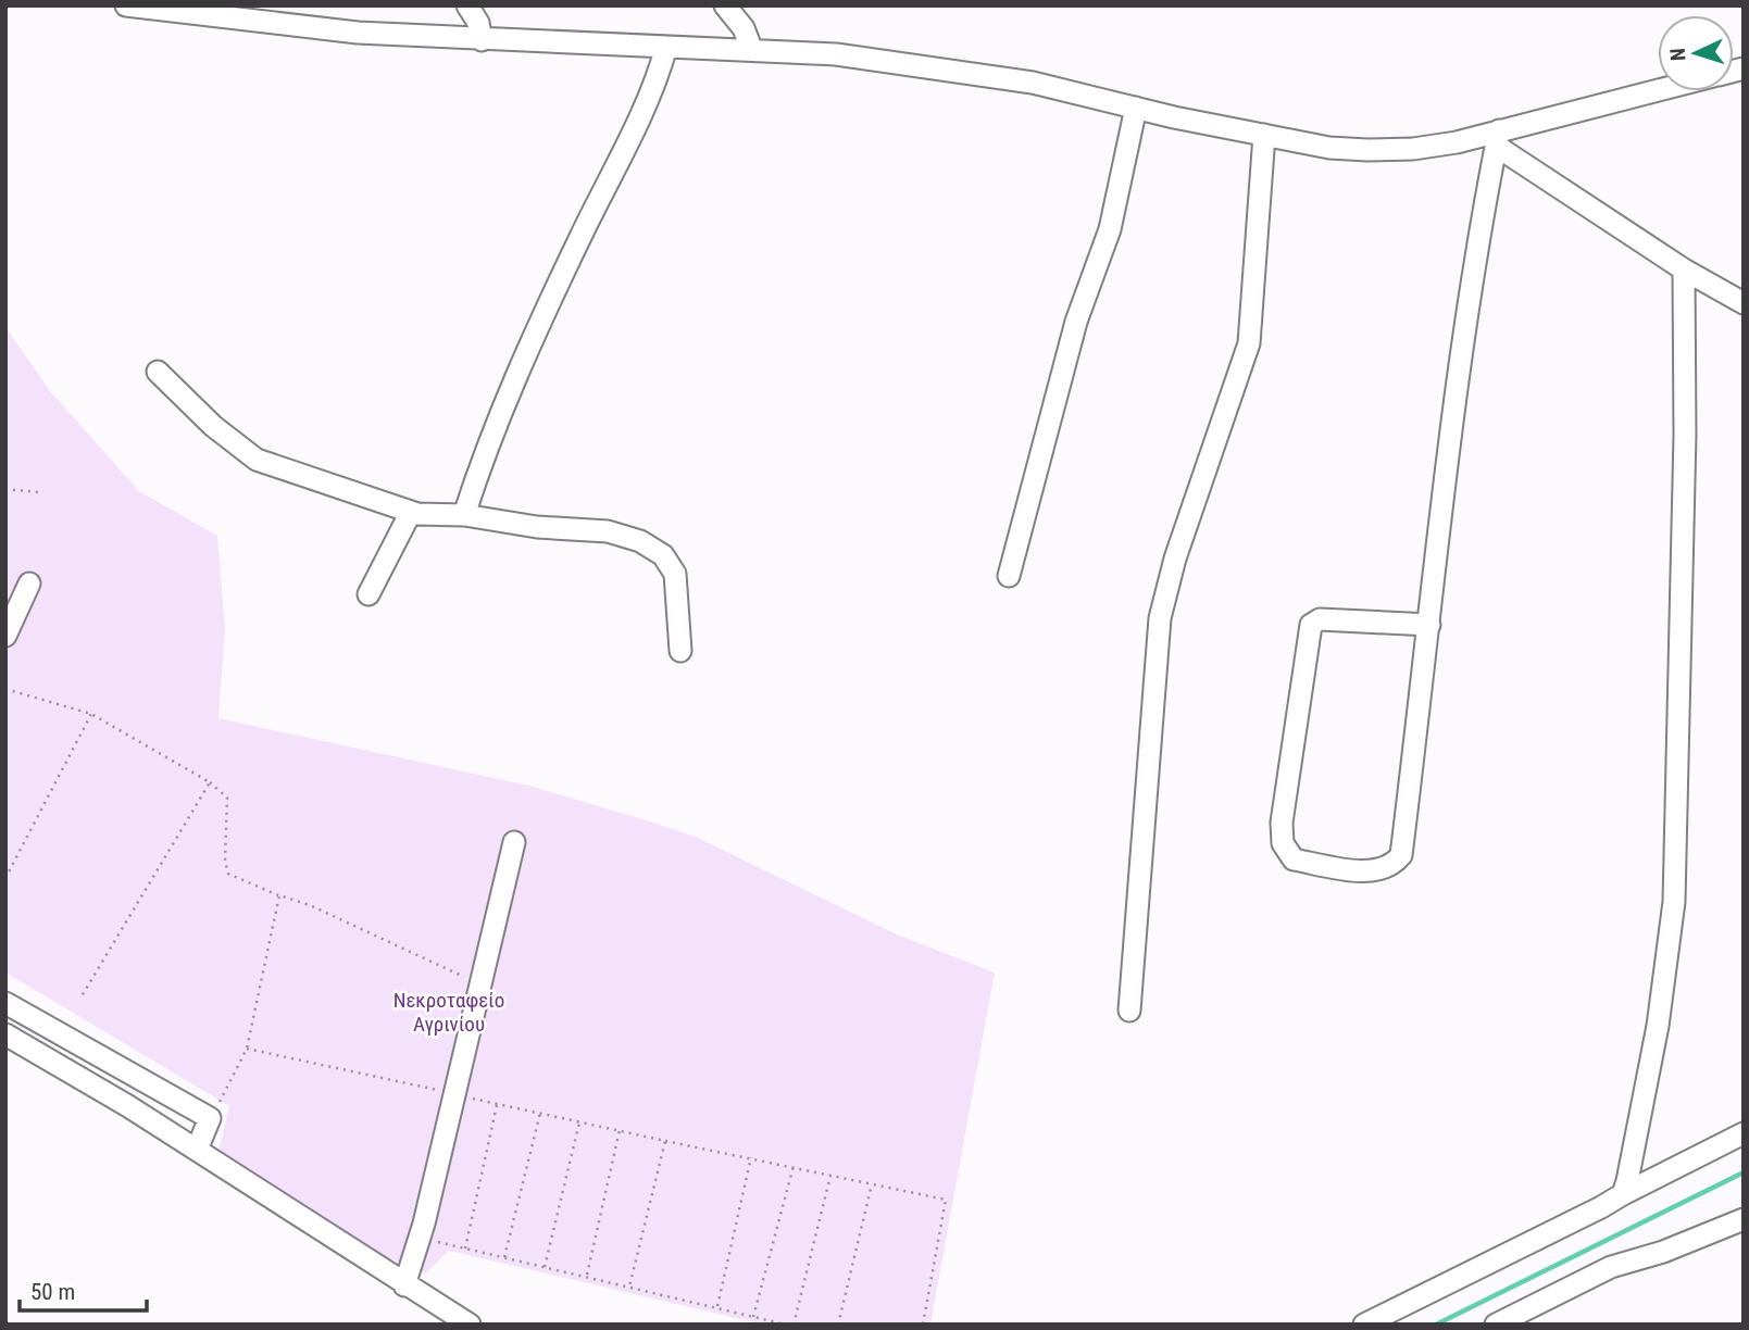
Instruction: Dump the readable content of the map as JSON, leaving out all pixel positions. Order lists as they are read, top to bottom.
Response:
{
  "parks": ["Νεκροταφείο Αγρινίου"],
  "scale_bar": "50 m",
  "north": "left"
}
